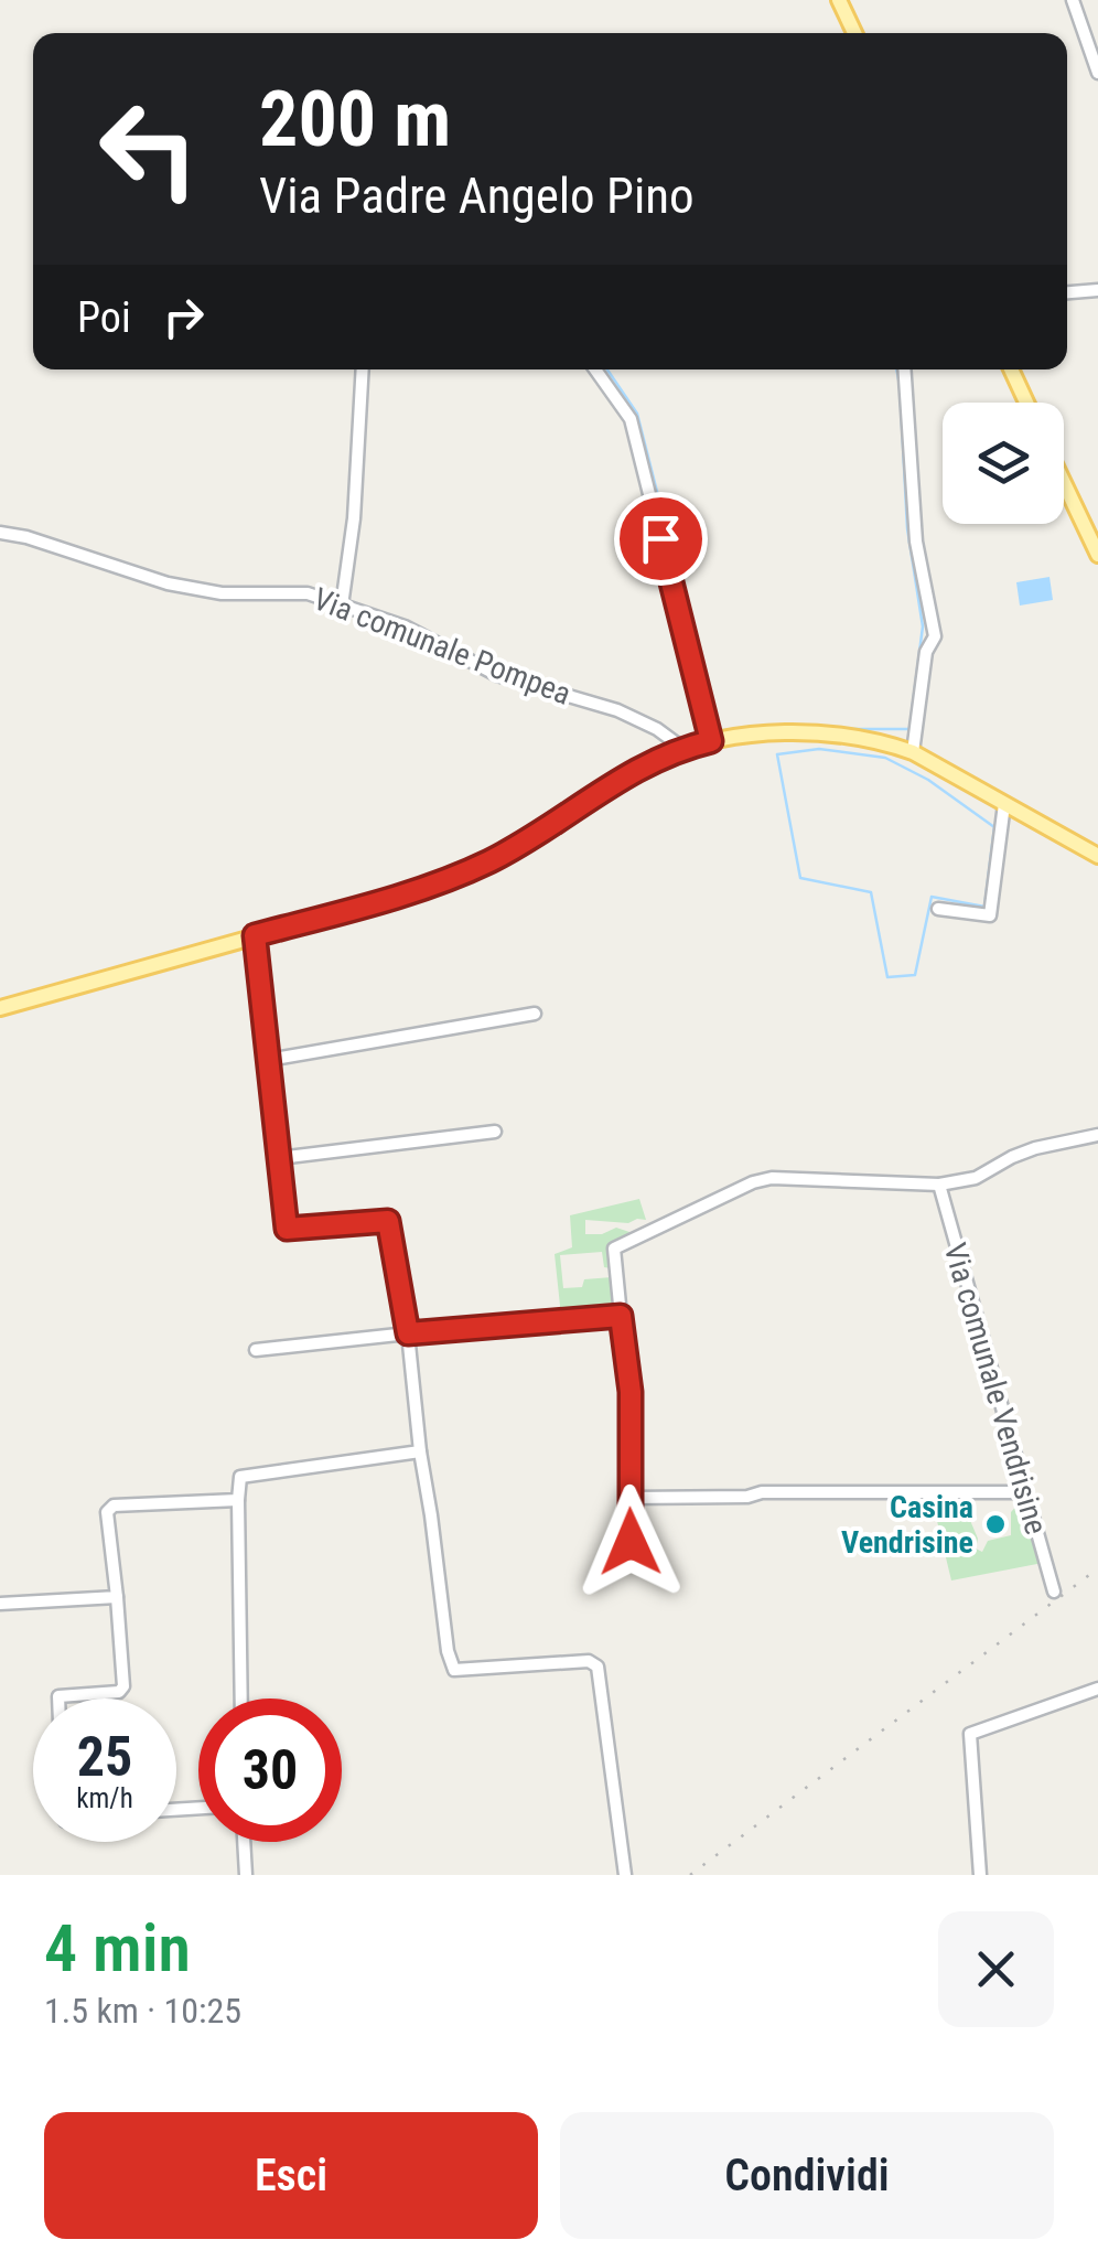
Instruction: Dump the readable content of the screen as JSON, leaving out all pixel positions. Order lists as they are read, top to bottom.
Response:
{
  "streets": {
    "street": ["Via comunale Pompea", "Via comunale Vendrisine"]
  },
  "places": ["Casina Vendrisine"],
  "page": {
    "turn": ["200 m", "Via Padre Angelo Pino"],
    "then": "Poi",
    "speed": "25 km/h",
    "limit": "30",
    "heading": ["4 min", "1.5 km · 10:25"],
    "buttons": ["Esci", "Condividi"]
  }
}
